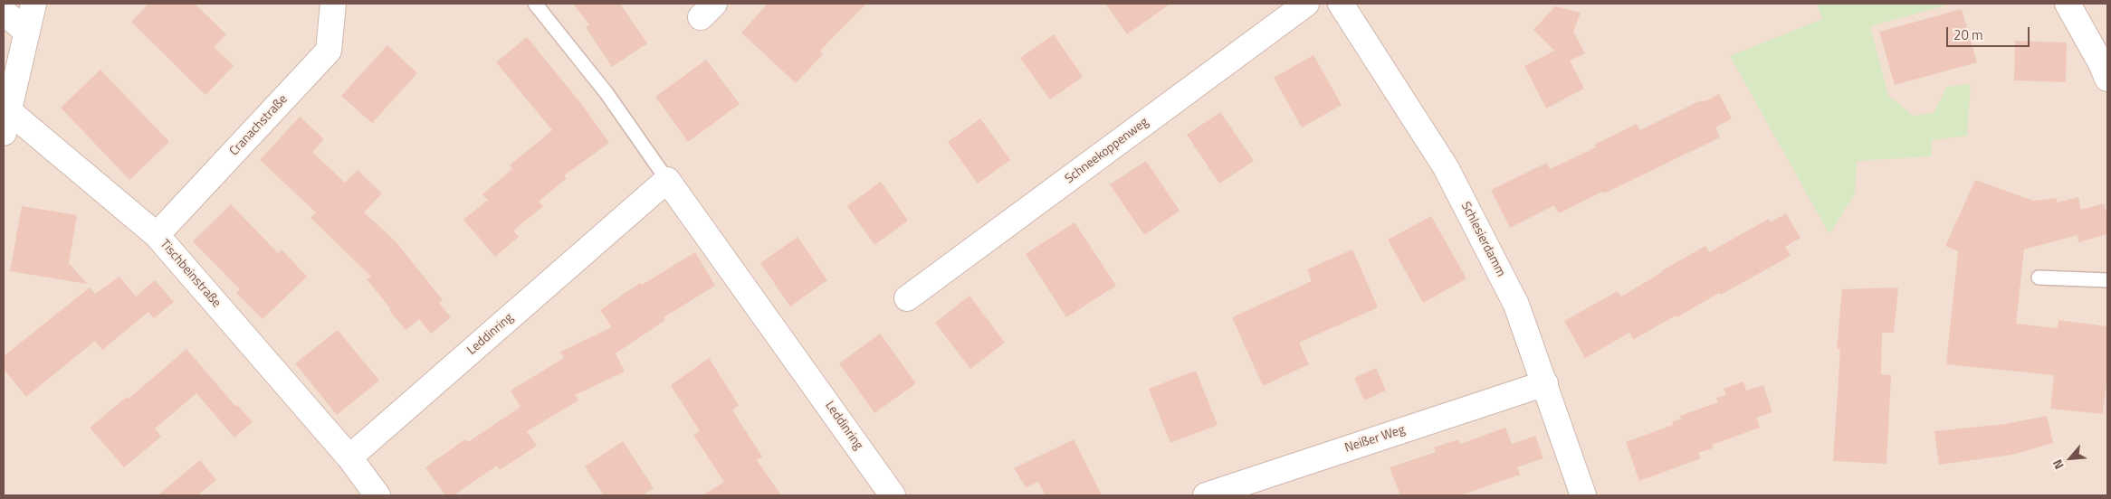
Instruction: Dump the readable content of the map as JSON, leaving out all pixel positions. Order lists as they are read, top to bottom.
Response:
{
  "streets": {
    "street": [
      "Cranachstraße",
      "Schneekoppenweg",
      "Schlesierdamm",
      "Tischbeinstraße",
      "Leddinring",
      "Neißer Weg"
    ]
  },
  "crossings": [
    ["Cranachstraße", "Tischbeinstraße"],
    ["Schlesierdamm", "Neißer Weg"],
    ["Tischbeinstraße", "Leddinring"]
  ],
  "scale_bar": "20 m",
  "north": "bottom left"
}
